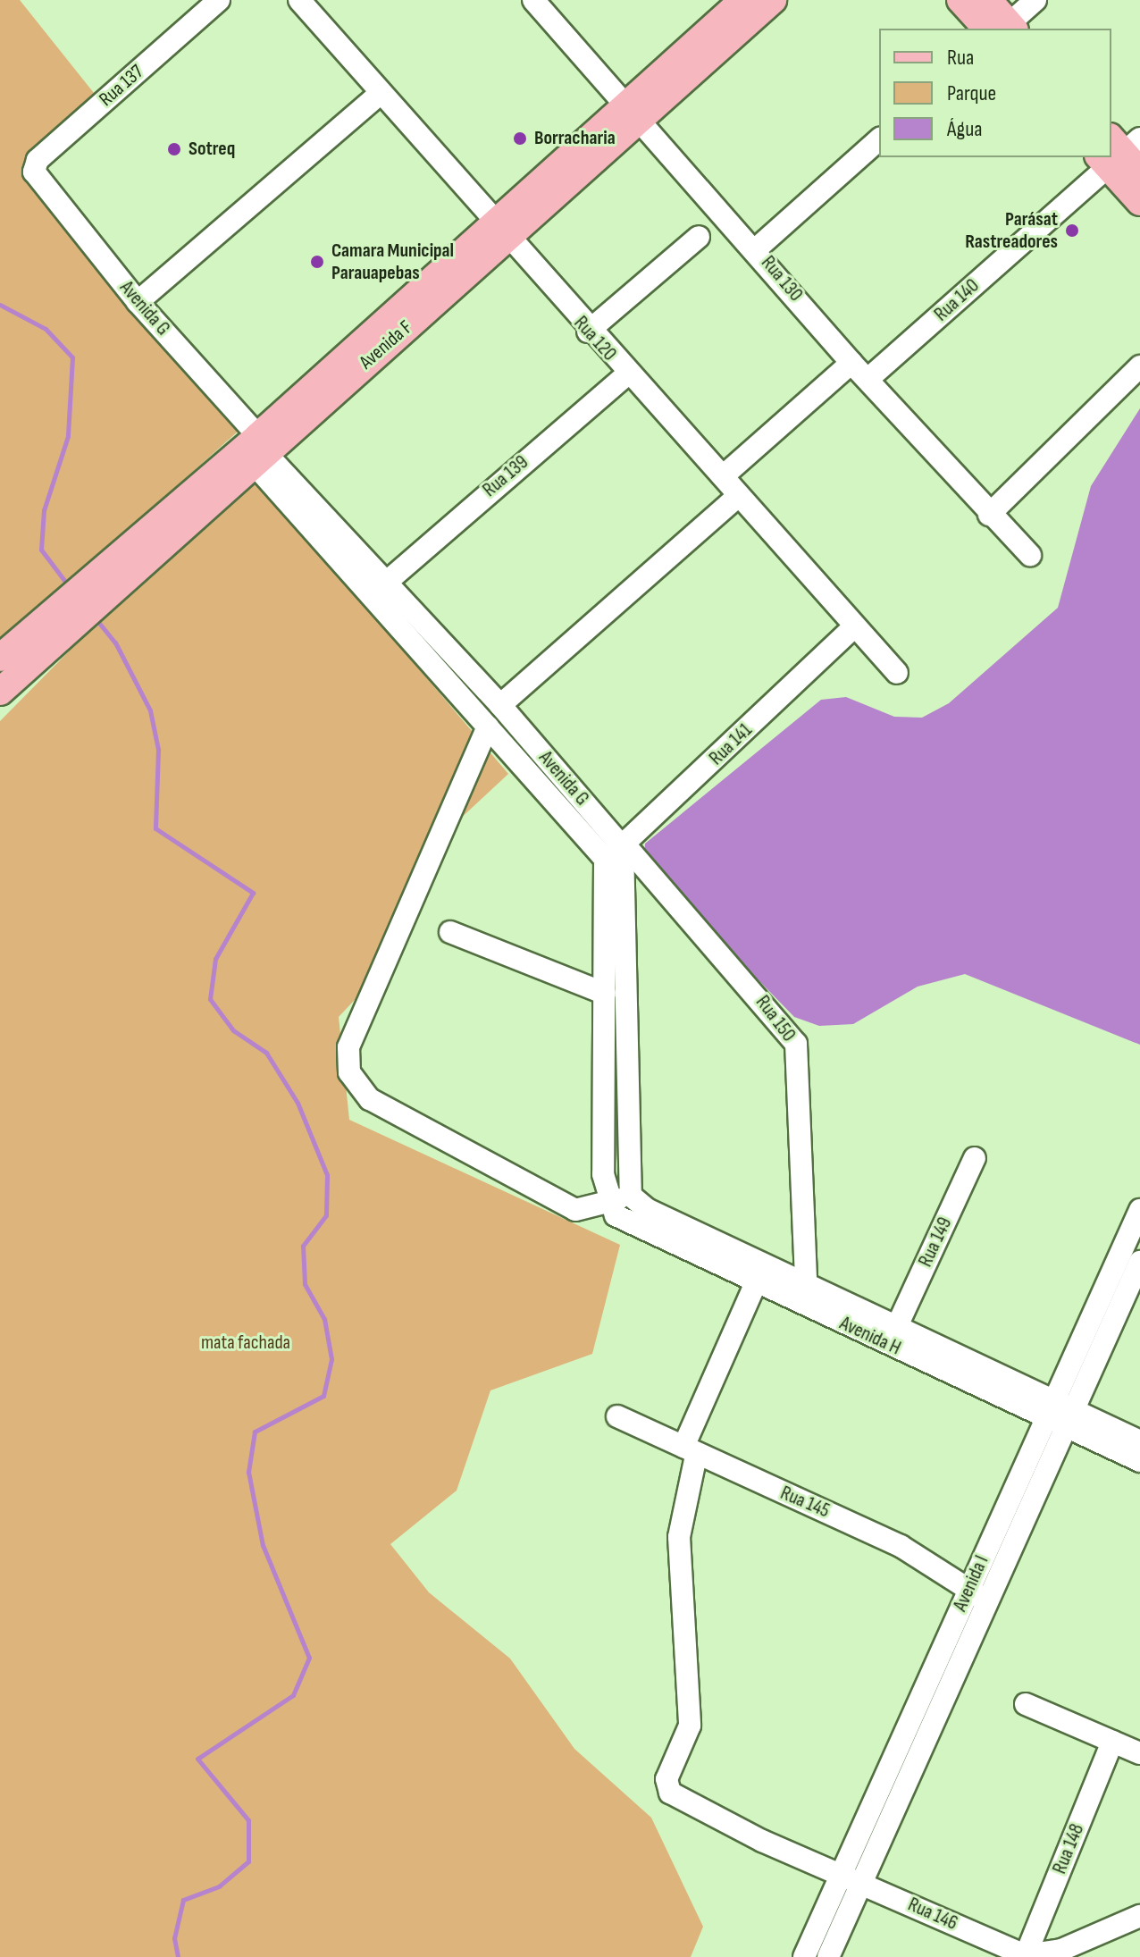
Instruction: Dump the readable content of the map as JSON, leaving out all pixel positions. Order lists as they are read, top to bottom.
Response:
{
  "streets": {
    "main road": ["Avenida F"],
    "street": [
      "Rua 137",
      "Rua 130",
      "Rua 140",
      "Avenida G",
      "Rua 120",
      "Rua 139",
      "Rua 141",
      "Rua 150",
      "Rua 149",
      "Avenida H",
      "Rua 145",
      "Avenida I",
      "Rua 148",
      "Rua 146"
    ]
  },
  "crossings": [
    ["Rua 137", "Avenida G"],
    ["Rua 130", "Rua 140"],
    ["Rua 130", "Avenida F"],
    ["Avenida G", "Avenida F"],
    ["Avenida G", "Rua 139"],
    ["Avenida G", "Rua 141"],
    ["Avenida G", "Rua 150"],
    ["Rua 120", "Avenida F"],
    ["Rua 120", "Rua 139"],
    ["Rua 120", "Rua 141"],
    ["Rua 141", "Rua 150"],
    ["Rua 150", "Avenida H"],
    ["Rua 149", "Avenida H"],
    ["Avenida H", "Avenida I"],
    ["Rua 145", "Avenida I"],
    ["Rua 145", "Rua 146"],
    ["Avenida I", "Rua 146"],
    ["Rua 148", "Rua 146"]
  ],
  "parks": ["mata fachada"],
  "places": [
    "Borracharia",
    "Sotreq",
    "Parásat Rastreadores",
    "Camara Municipal Parauapebas"
  ],
  "legend": ["Rua", "Parque", "Água"]
}
